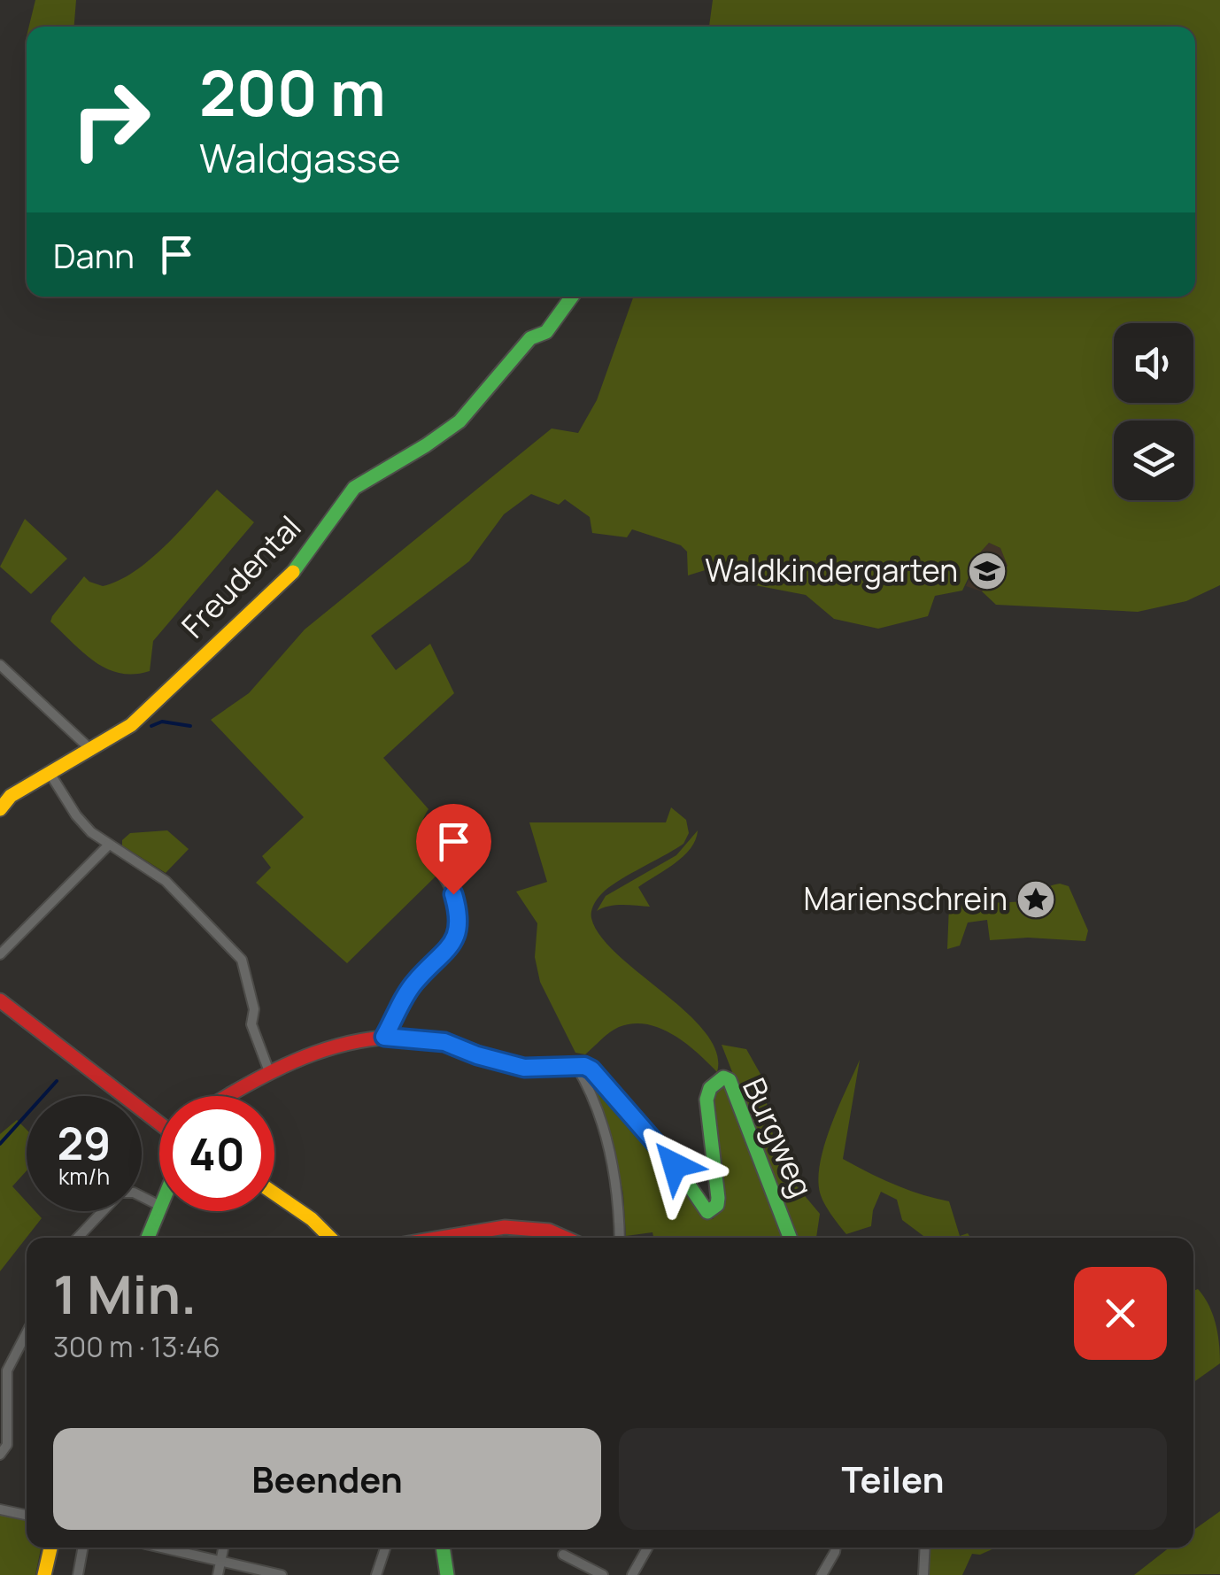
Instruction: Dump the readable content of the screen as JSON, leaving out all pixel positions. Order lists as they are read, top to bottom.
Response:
{
  "streets": {
    "street": ["Freudental", "Burgweg"]
  },
  "places": {
    "school or university": ["Waldkindergarten"],
    "place": ["Marienschrein"]
  },
  "page": {
    "turn": ["200 m", "Waldgasse"],
    "then": "Dann",
    "speed": "29 km/h",
    "limit": "40",
    "heading": ["1 Min.", "300 m · 13:46"],
    "buttons": ["Beenden", "Teilen"]
  }
}
